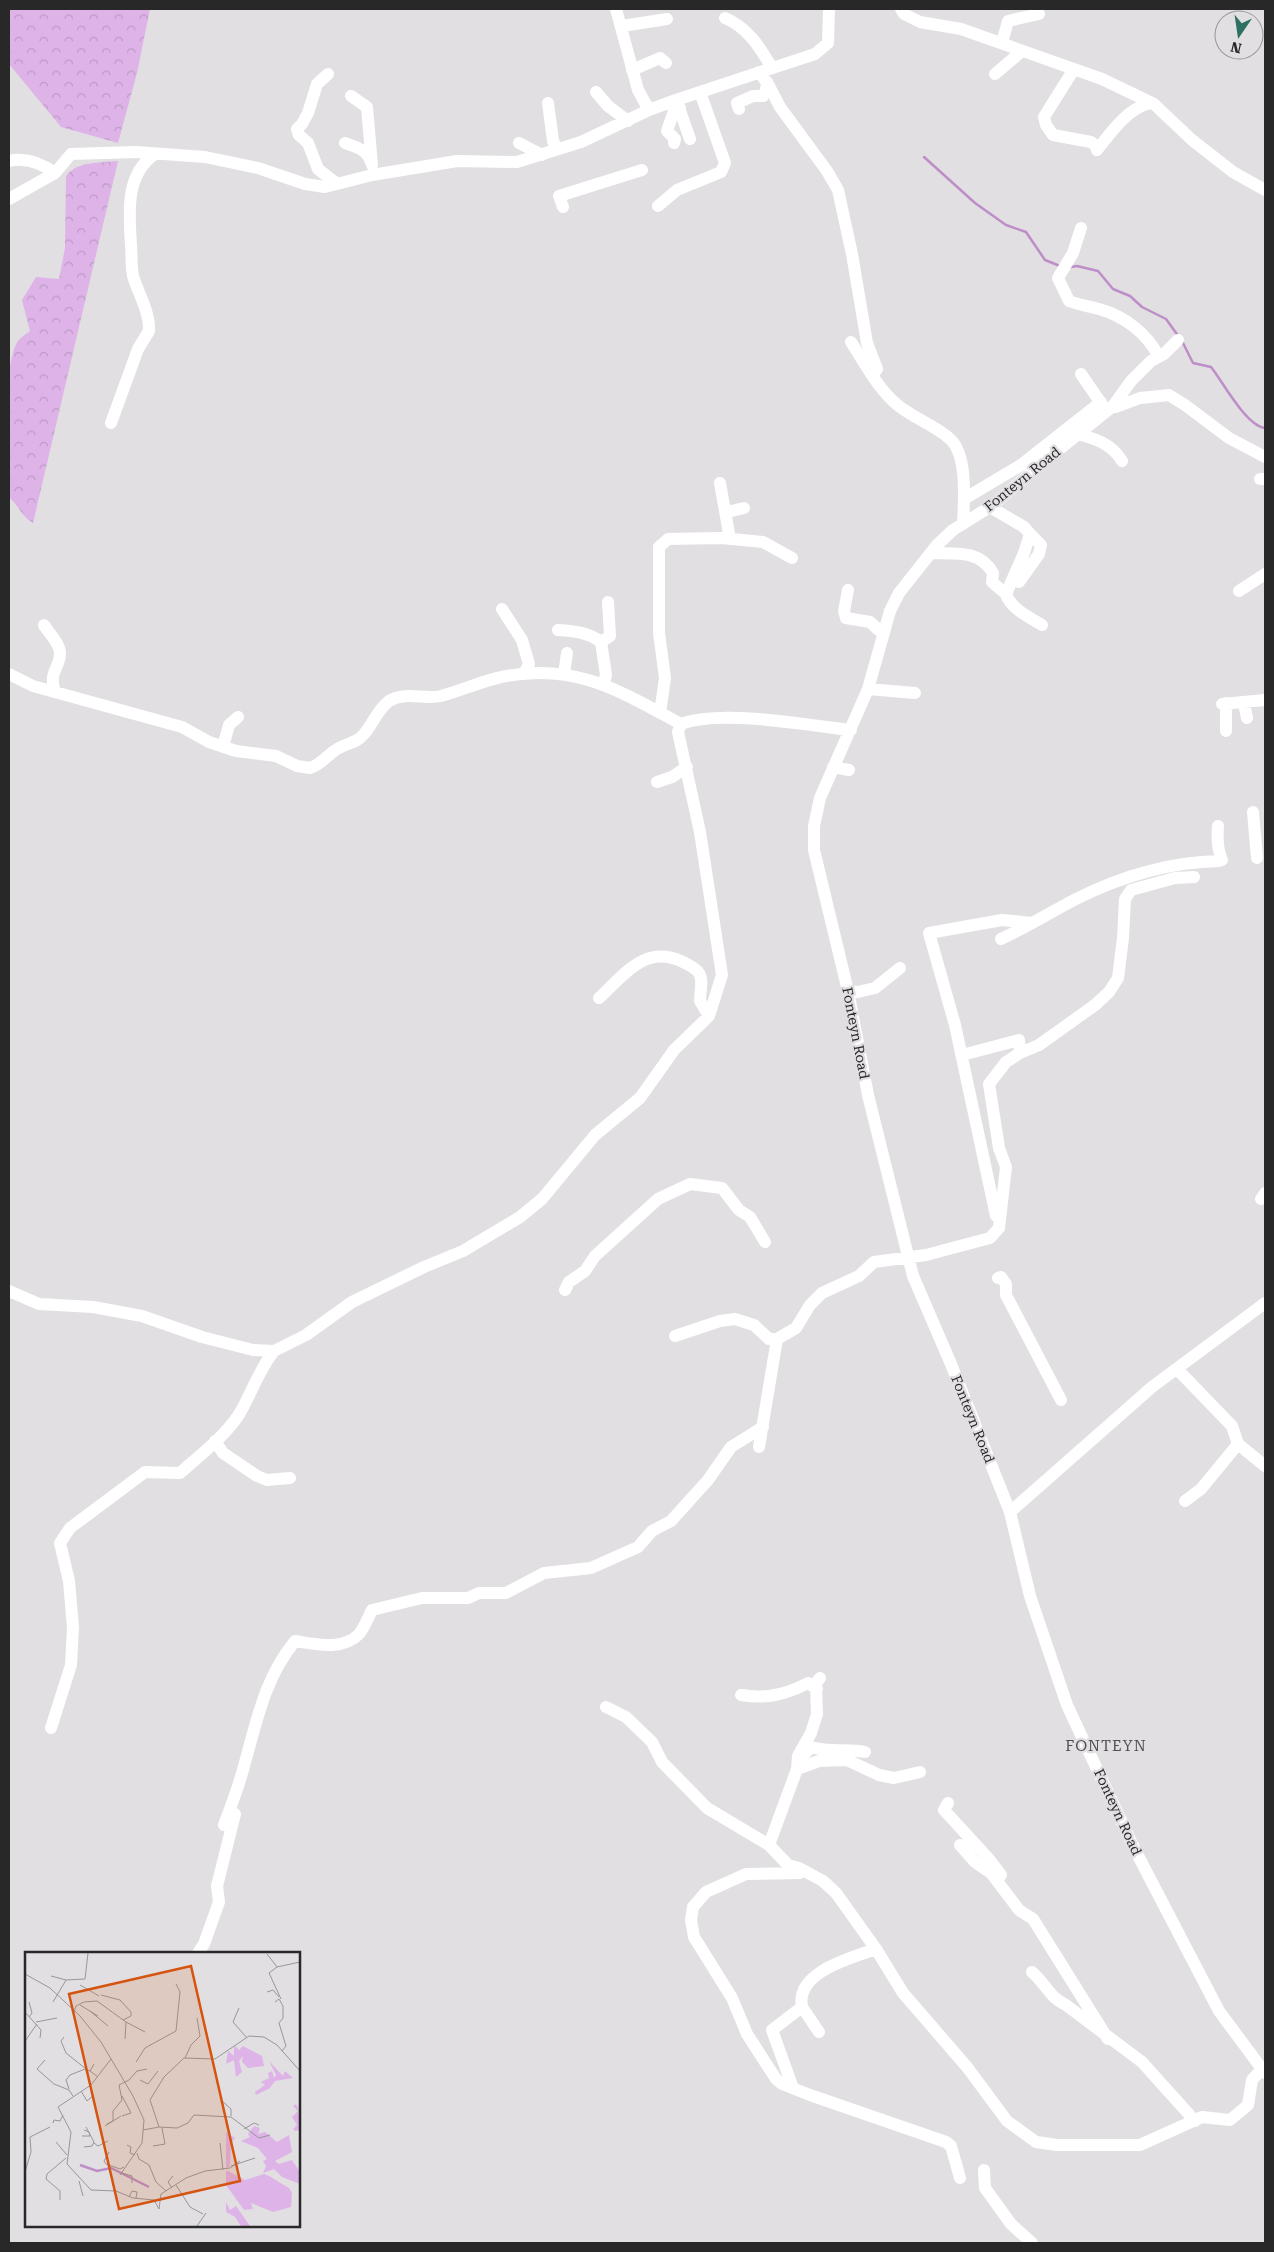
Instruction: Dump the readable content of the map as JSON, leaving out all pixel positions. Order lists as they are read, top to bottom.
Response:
{
  "streets": {
    "street": ["Fonteyn Road"]
  },
  "districts": ["FONTEYN"],
  "north": "bottom"
}
